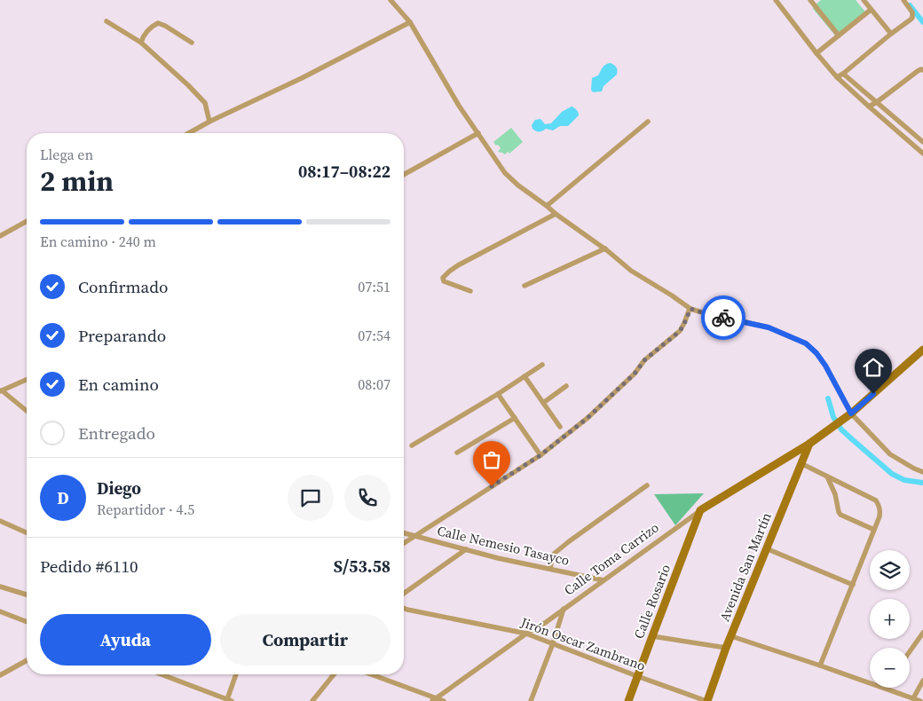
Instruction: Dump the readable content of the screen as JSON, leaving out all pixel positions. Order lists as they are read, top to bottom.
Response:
{
  "streets": {
    "main road": ["Calle Toma Carrizo", "Avenida San Martín", "Calle Rosario"],
    "street": ["Calle Nemesio Tasayco", "Jirón Oscar Zambrano"]
  },
  "crossings": [
    ["Calle Nemesio Tasayco", "Calle Toma Carrizo"],
    ["Calle Toma Carrizo", "Avenida San Martín"],
    ["Calle Toma Carrizo", "Calle Rosario"],
    ["Calle Toma Carrizo", "Jirón Oscar Zambrano"],
    ["Avenida San Martín", "Jirón Oscar Zambrano"],
    ["Calle Rosario", "Jirón Oscar Zambrano"]
  ],
  "page": {
    "heading": ["2 min", "Llega en", "08:17–08:22"],
    "panel": [
      "Diego",
      "Repartidor · 4.5",
      "Pedido #6110",
      "S/53.58"
    ],
    "bar": "En camino · 240 m",
    "list": [
      ["Confirmado", "07:51"],
      ["Preparando", "07:54"],
      ["En camino", "08:07"],
      "Entregado"
    ],
    "round": "D",
    "map_buttons": ["+", "−"],
    "buttons": ["Ayuda", "Compartir"]
  }
}
